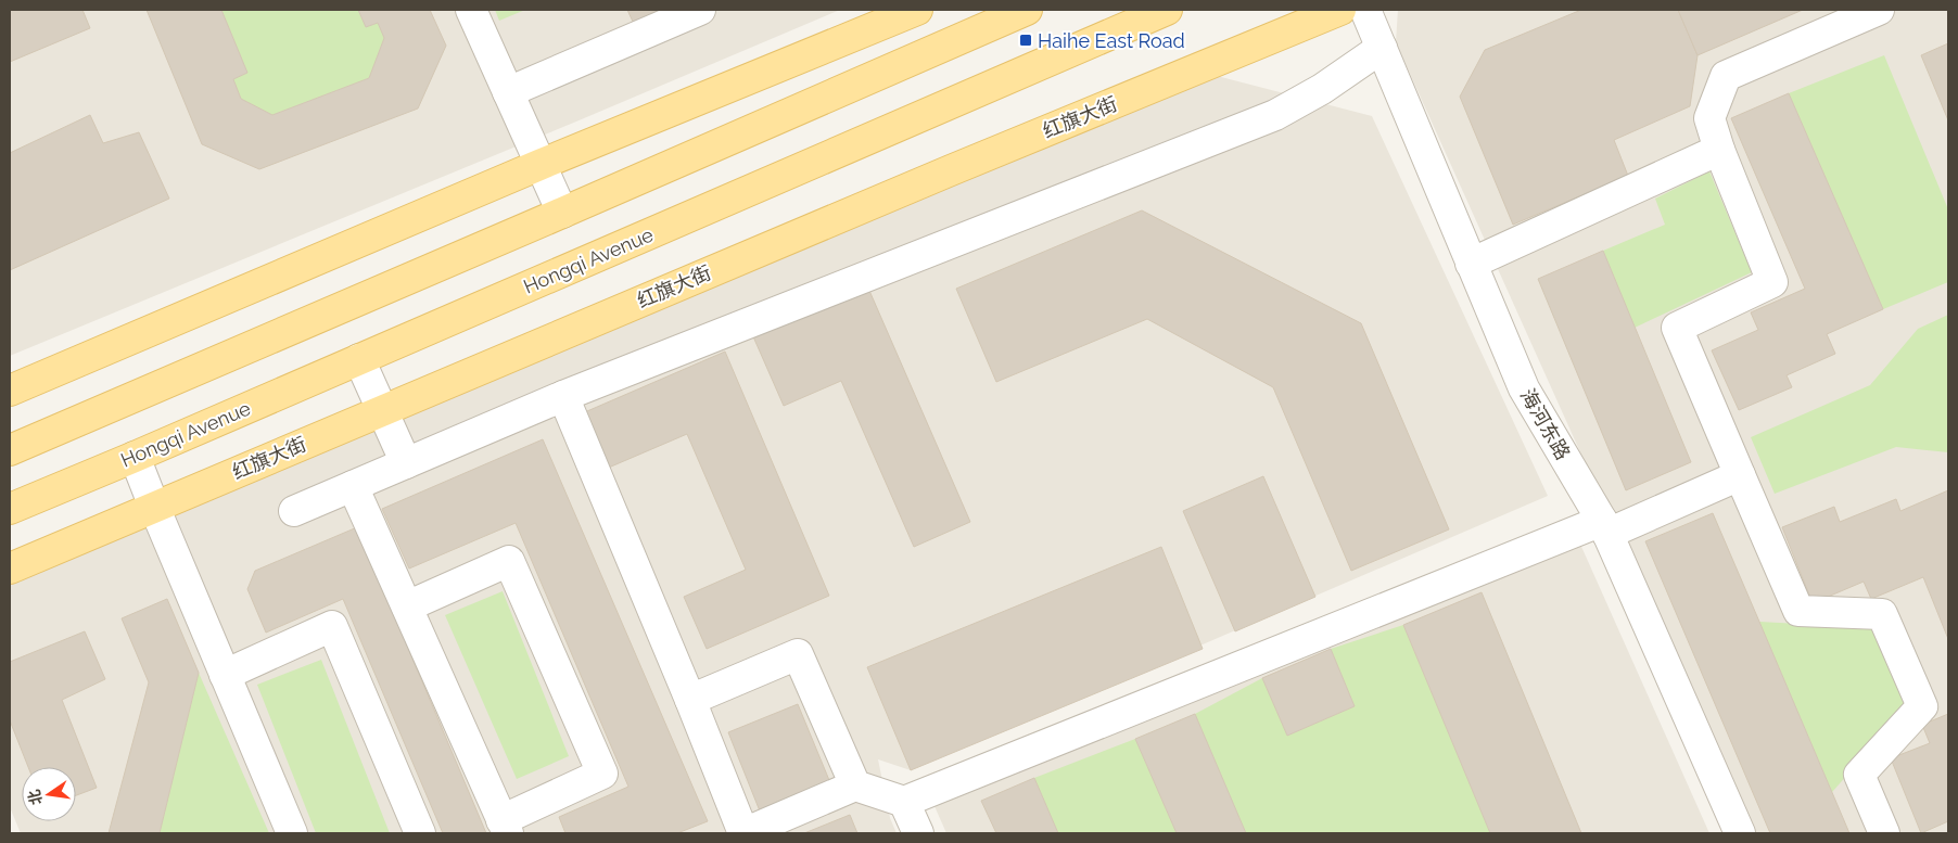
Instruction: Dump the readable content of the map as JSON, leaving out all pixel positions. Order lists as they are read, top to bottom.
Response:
{
  "streets": {
    "main road": ["红旗大街", "Hongqi Avenue"],
    "street": ["海河东路"]
  },
  "places": {
    "transit": ["Haihe East Road"]
  },
  "north": "left"
}
